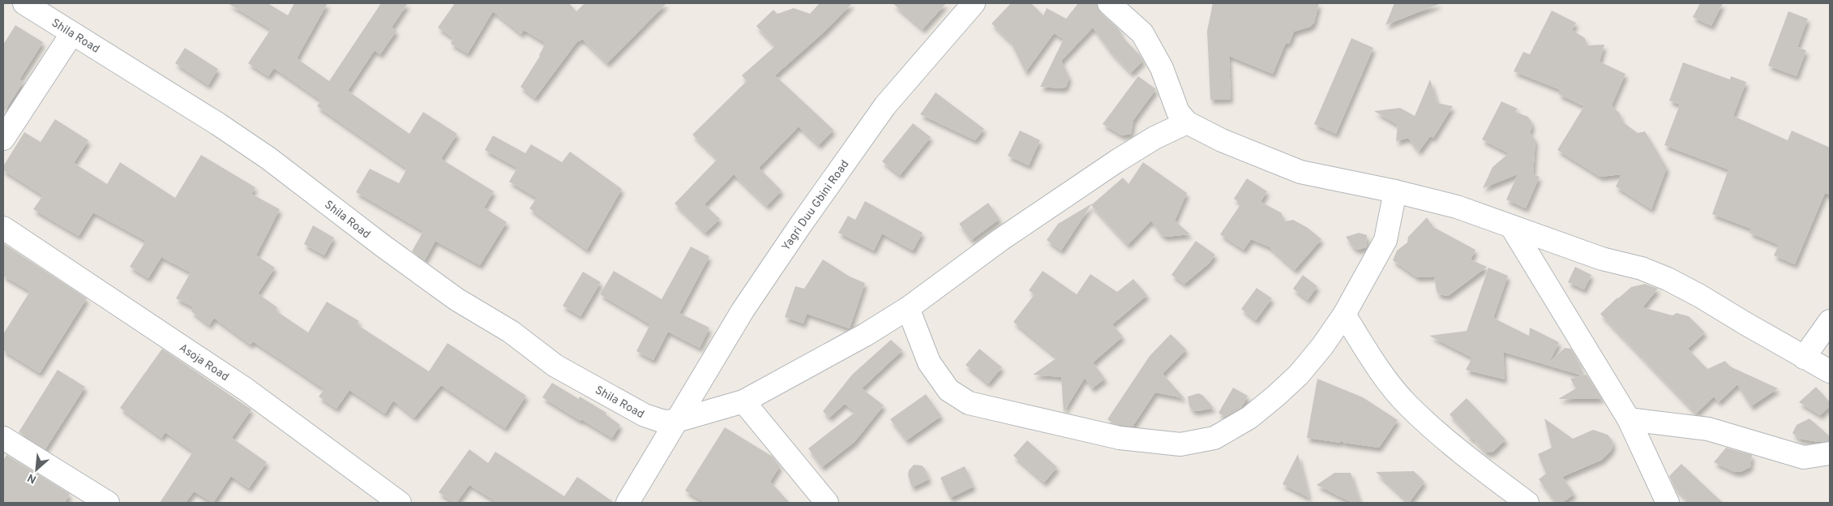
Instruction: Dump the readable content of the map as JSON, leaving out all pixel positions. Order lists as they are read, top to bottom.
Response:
{
  "streets": {
    "street": ["Shila Road", "Yagri Duu Gbini Road", "Asoja Road"]
  },
  "crossings": [
    ["Shila Road", "Yagri Duu Gbini Road"]
  ],
  "north": "bottom left"
}
